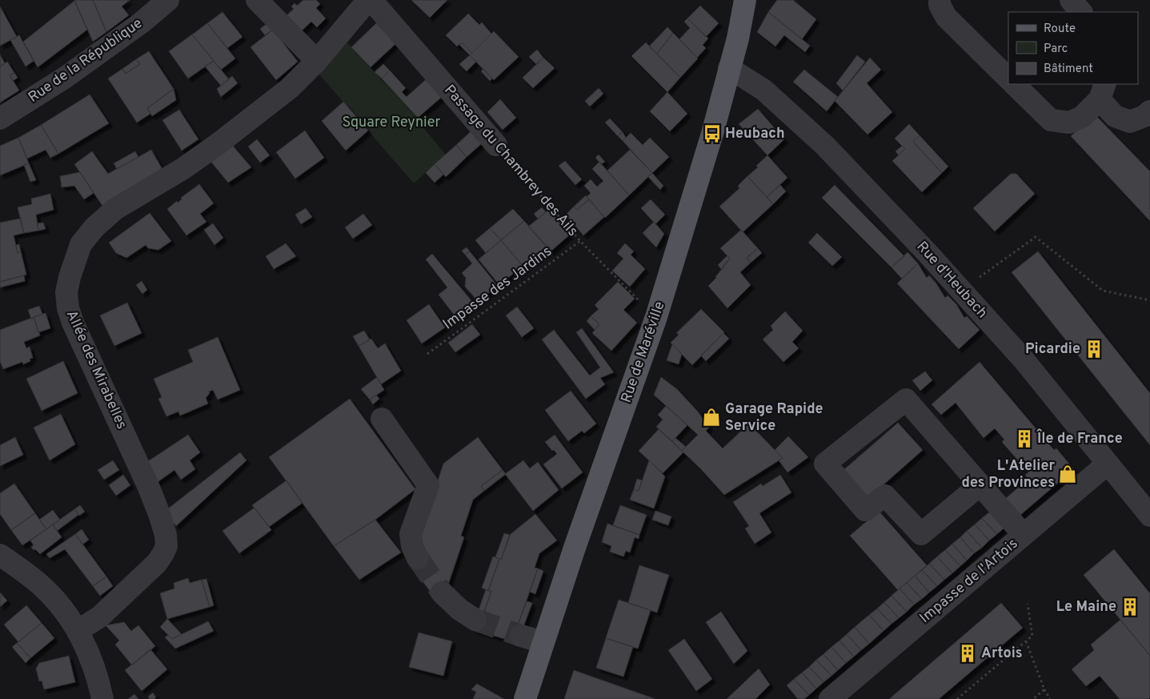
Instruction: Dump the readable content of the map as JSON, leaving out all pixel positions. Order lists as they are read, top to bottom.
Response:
{
  "streets": {
    "main road": ["Rue de Maréville"],
    "street": [
      "Rue de la République",
      "Passage du Chambrey des Ails",
      "Rue d'Heubach",
      "Allée des Mirabelles",
      "Impasse de l'Artois"
    ],
    "path": ["Impasse des Jardins"]
  },
  "crossings": [
    ["Passage du Chambrey des Ails", "Impasse des Jardins"],
    ["Passage du Chambrey des Ails", "Rue de Maréville"],
    ["Passage du Chambrey des Ails", "Allée des Mirabelles"],
    ["Rue d'Heubach", "Rue de Maréville"],
    ["Rue d'Heubach", "Impasse de l'Artois"]
  ],
  "parks": ["Square Reynier"],
  "places": {
    "bus stop": ["Heubach"],
    "building": [
      "Picardie",
      "Île de France",
      "Le Maine",
      "Artois"
    ],
    "shop": ["Garage Rapide Service", "L'Atelier des Provinces"]
  },
  "legend": ["Route", "Parc", "Bâtiment"]
}
